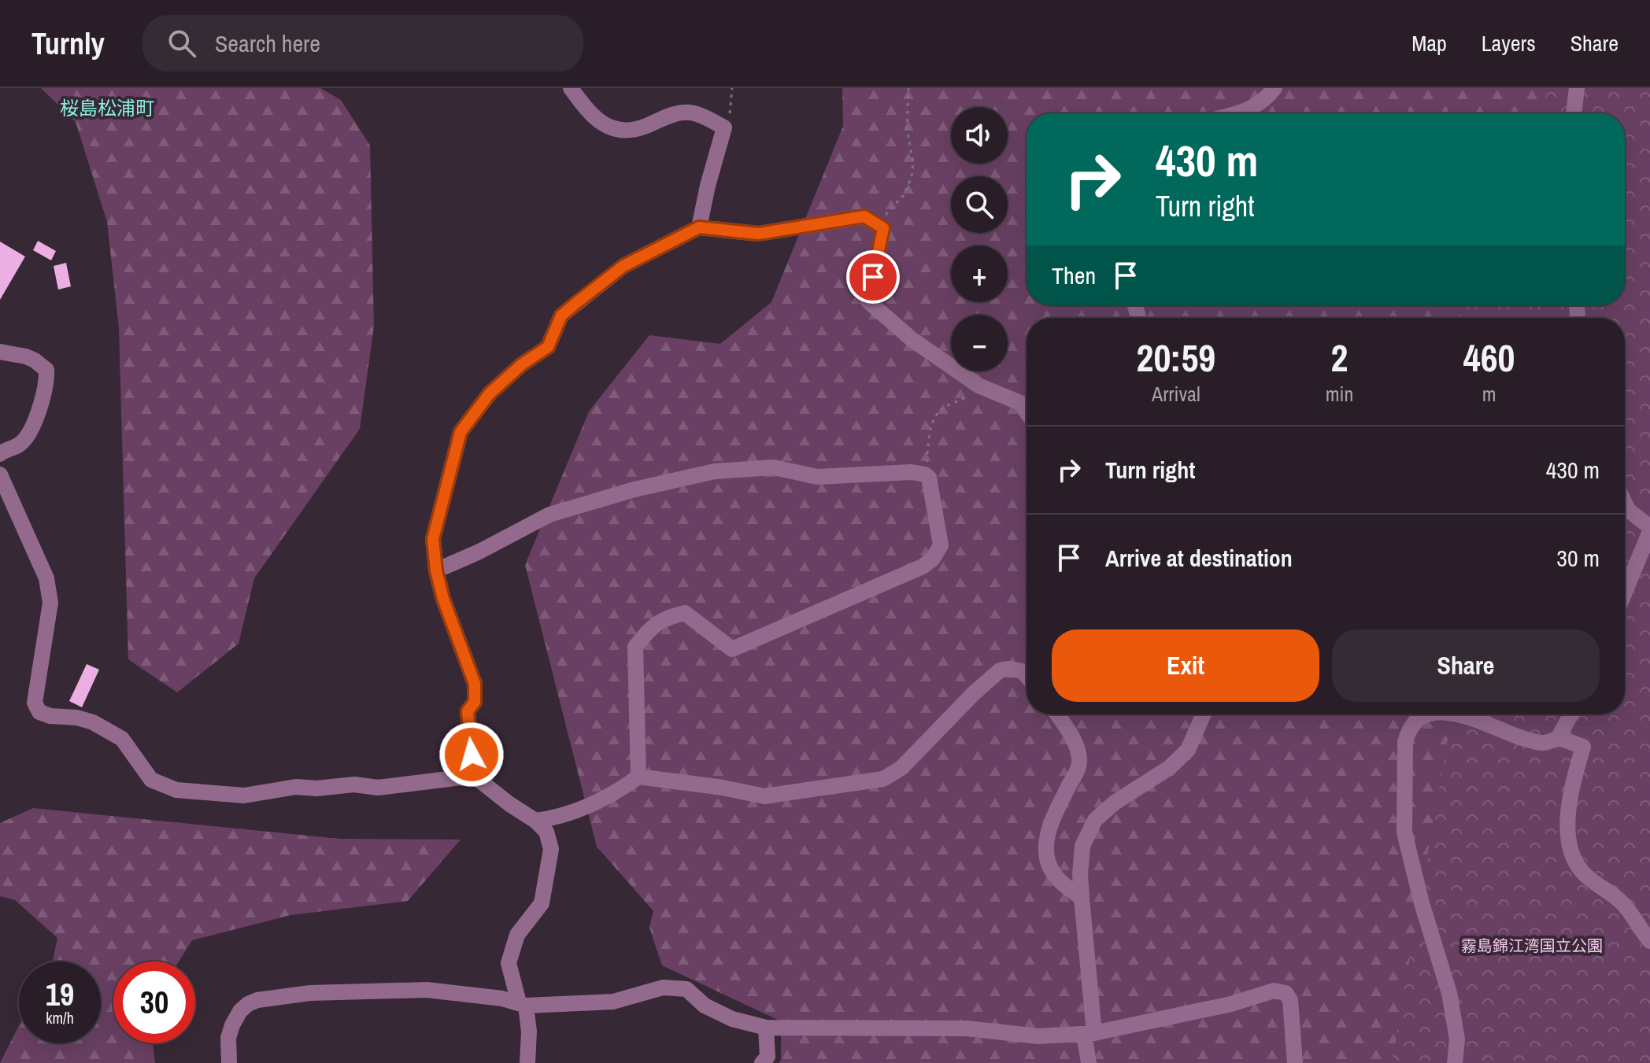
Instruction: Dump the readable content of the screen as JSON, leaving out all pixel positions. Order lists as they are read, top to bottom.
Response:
{
  "districts": ["桜島松浦町"],
  "parks": ["霧島錦江湾国立公園"],
  "page": {
    "header": "Turnly",
    "search": "Search here",
    "nav": ["Map", "Layers", "Share"],
    "map_buttons": ["+", "−"],
    "turn": ["430 m", "Turn right"],
    "then": "Then",
    "eta": [
      "20:59",
      "Arrival",
      "2",
      "min",
      "460",
      "m"
    ],
    "list": [
      {
        "name": "Turn right",
        "value": "430 m"
      },
      {
        "name": "Arrive at destination",
        "value": "30 m"
      }
    ],
    "buttons": ["Exit", "Share"],
    "speed": "19 km/h",
    "limit": "30"
  }
}
